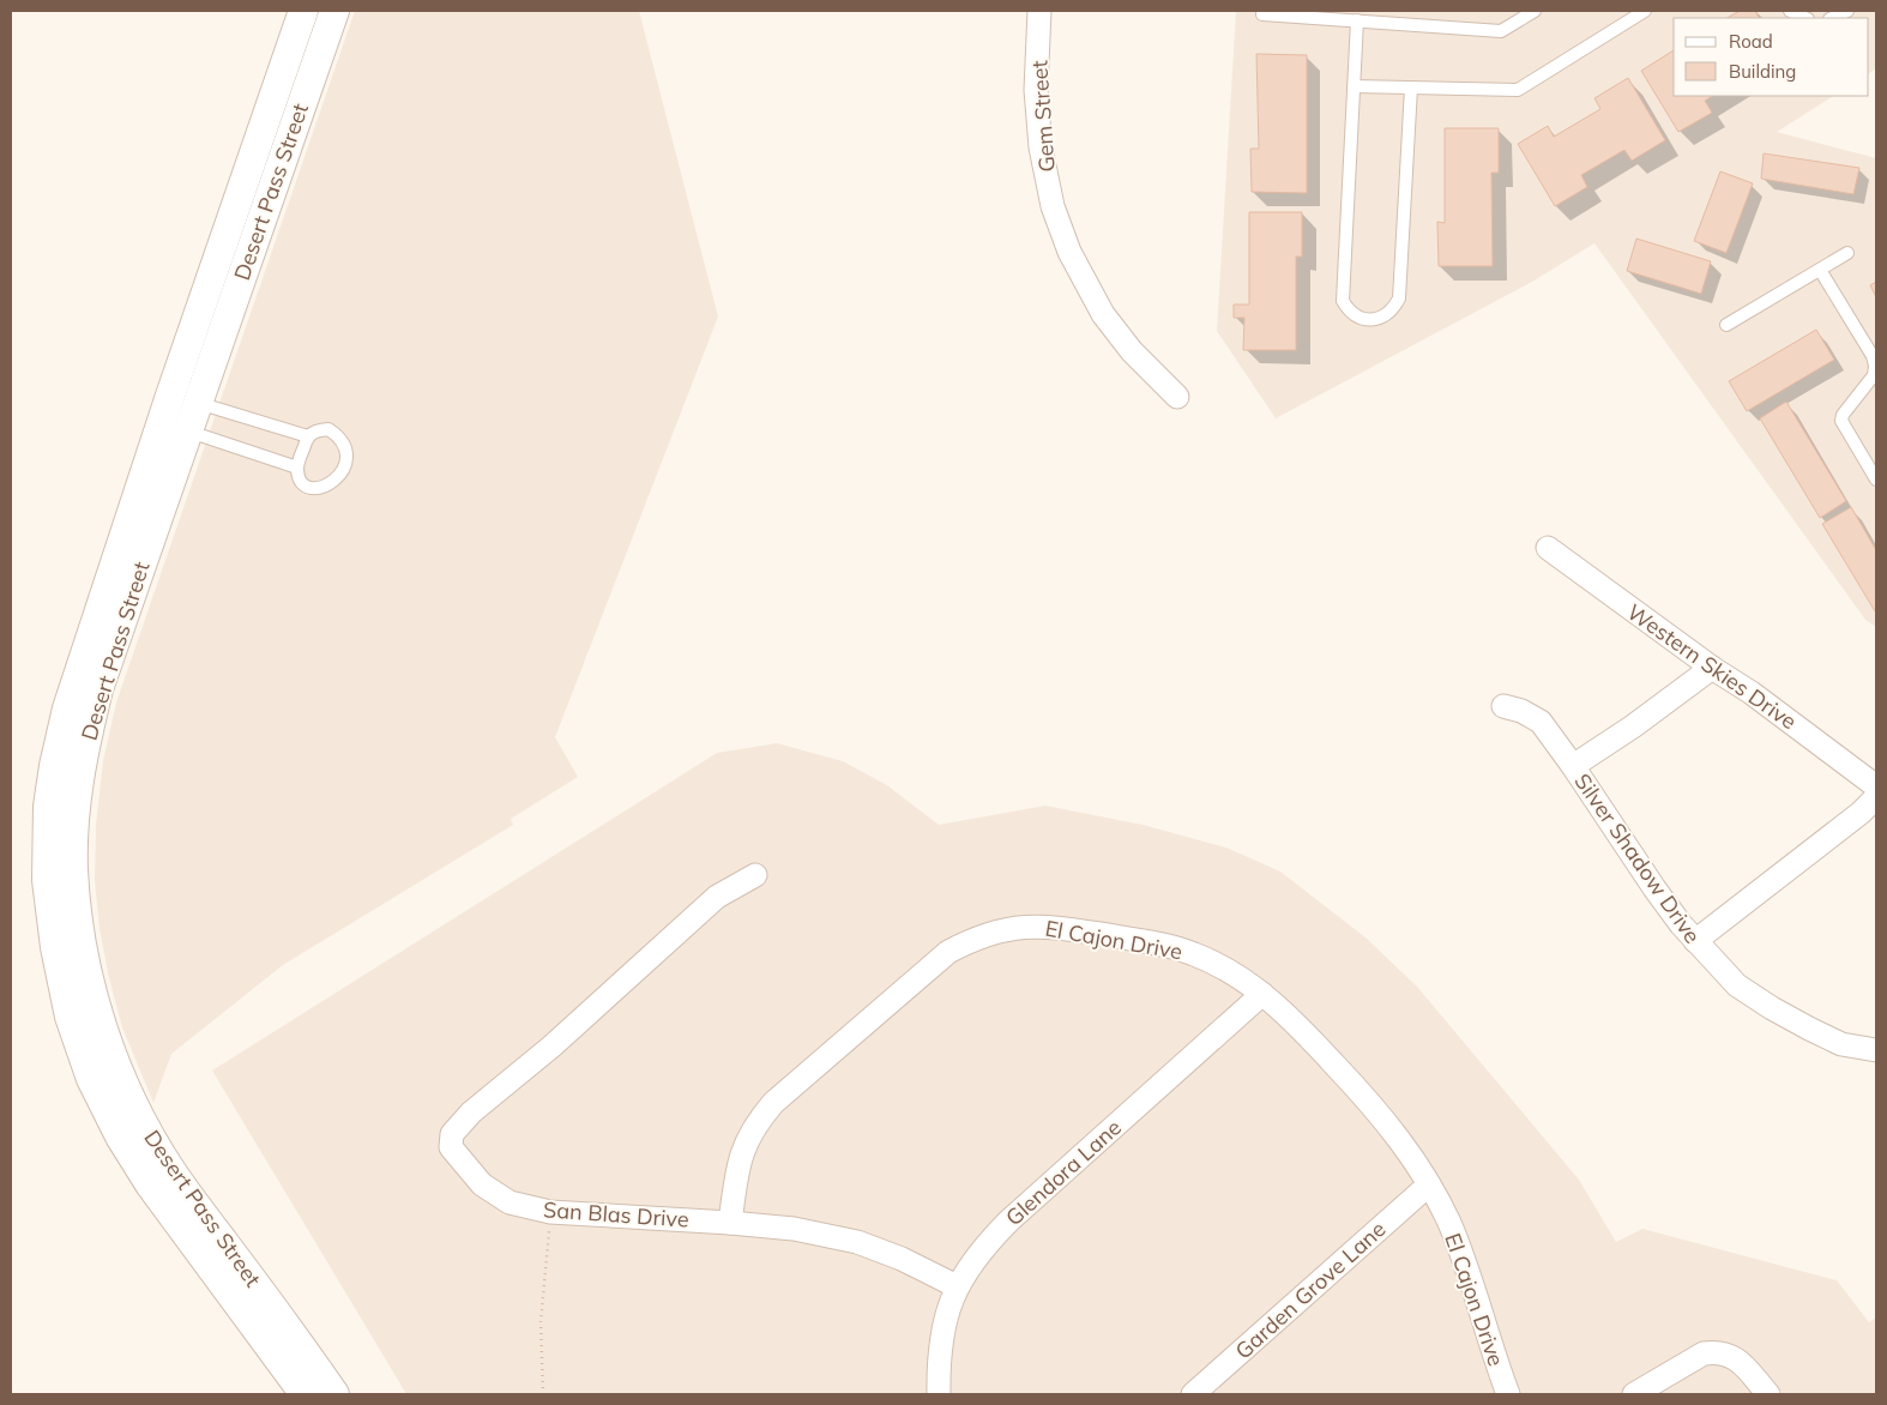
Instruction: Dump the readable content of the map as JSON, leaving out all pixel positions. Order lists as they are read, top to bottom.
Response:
{
  "streets": {
    "street": [
      "Gem Street",
      "Desert Pass Street",
      "Western Skies Drive",
      "Silver Shadow Drive",
      "El Cajon Drive",
      "Glendora Lane",
      "San Blas Drive",
      "Garden Grove Lane"
    ]
  },
  "crossings": [
    ["El Cajon Drive", "Glendora Lane"],
    ["El Cajon Drive", "San Blas Drive"],
    ["El Cajon Drive", "Garden Grove Lane"],
    ["Glendora Lane", "San Blas Drive"]
  ],
  "legend": ["Road", "Building"]
}
